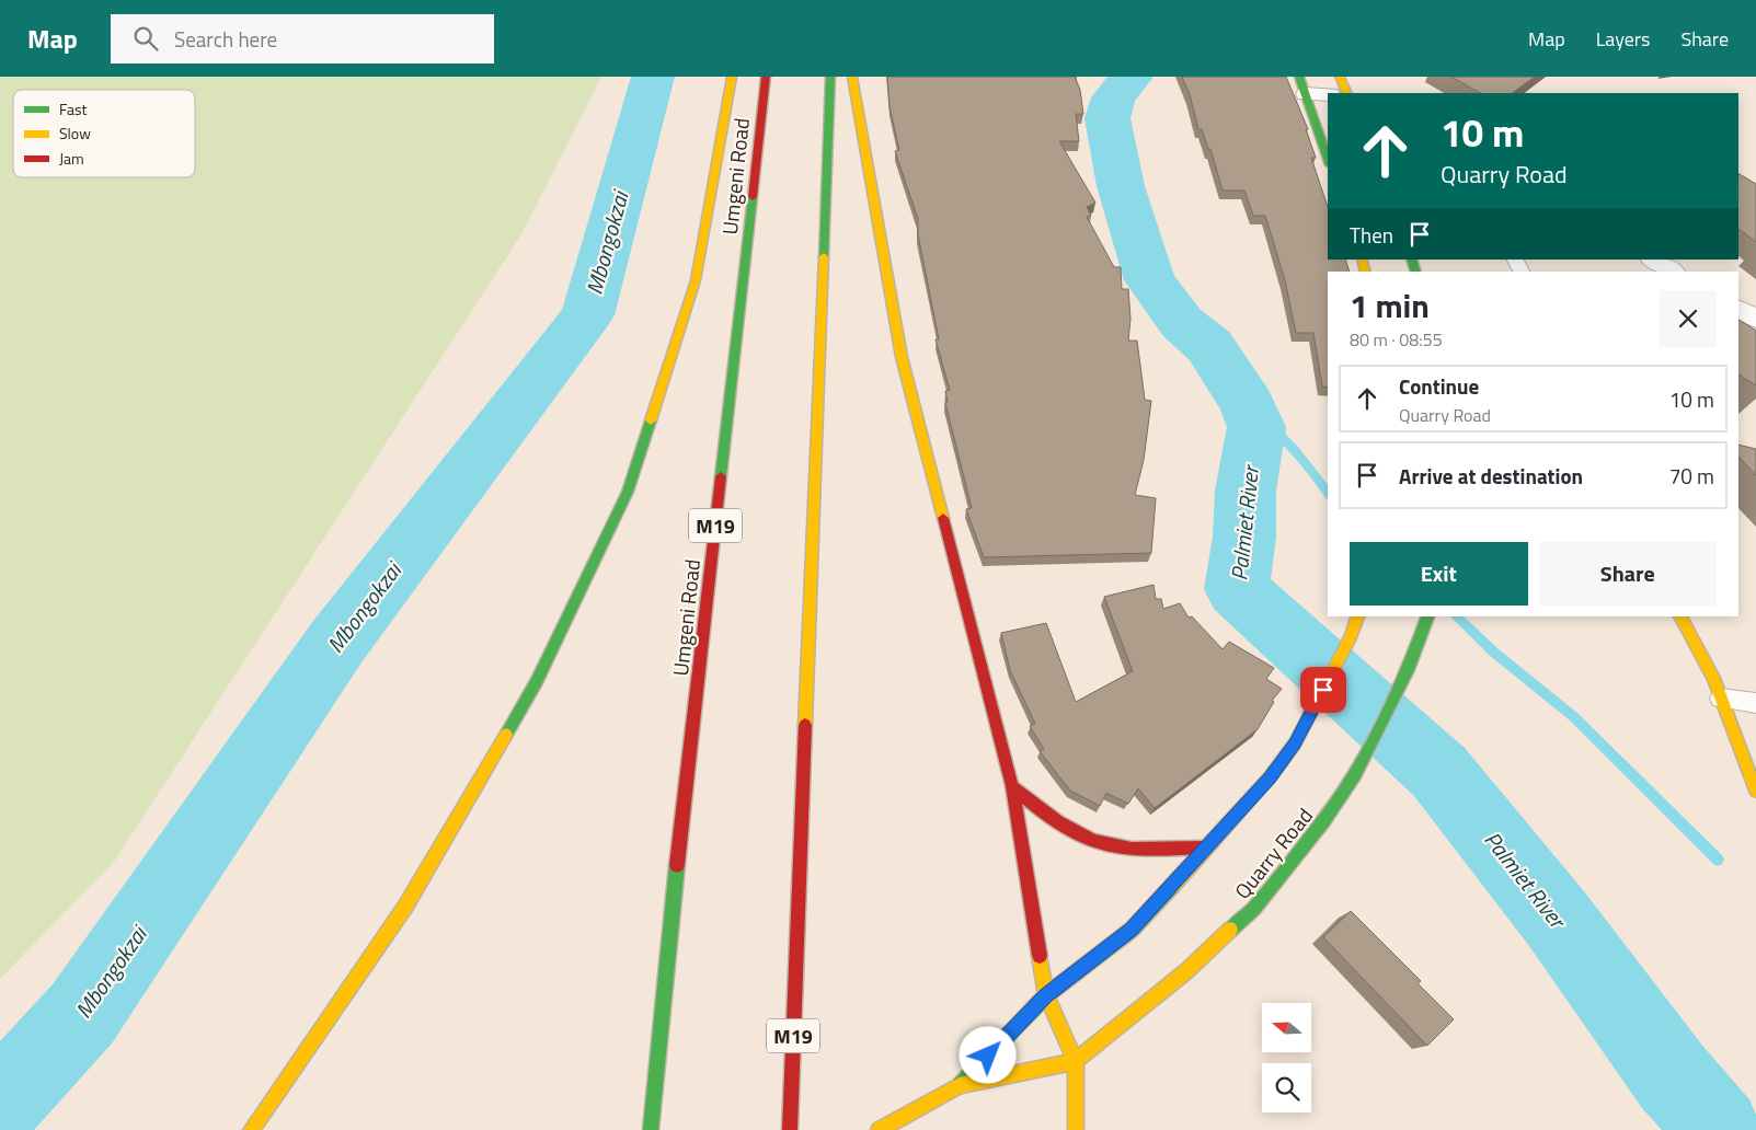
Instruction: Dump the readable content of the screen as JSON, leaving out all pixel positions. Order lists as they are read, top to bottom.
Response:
{
  "streets": {
    "main road": ["Umgeni Road", "M19", "Quarry Road"]
  },
  "water": ["Mbongokzai", "Palmiet River"],
  "legend": ["Fast", "Slow", "Jam"],
  "north": "left",
  "page": {
    "header": "Map",
    "search": "Search here",
    "nav": ["Map", "Layers", "Share"],
    "turn": ["10 m", "Quarry Road"],
    "then": "Then",
    "heading": ["1 min", "80 m · 08:55"],
    "list": [
      {
        "name": "Continue",
        "note": "Quarry Road",
        "value": "10 m"
      },
      {
        "name": "Arrive at destination",
        "value": "70 m"
      }
    ],
    "buttons": ["Exit", "Share"]
  }
}
